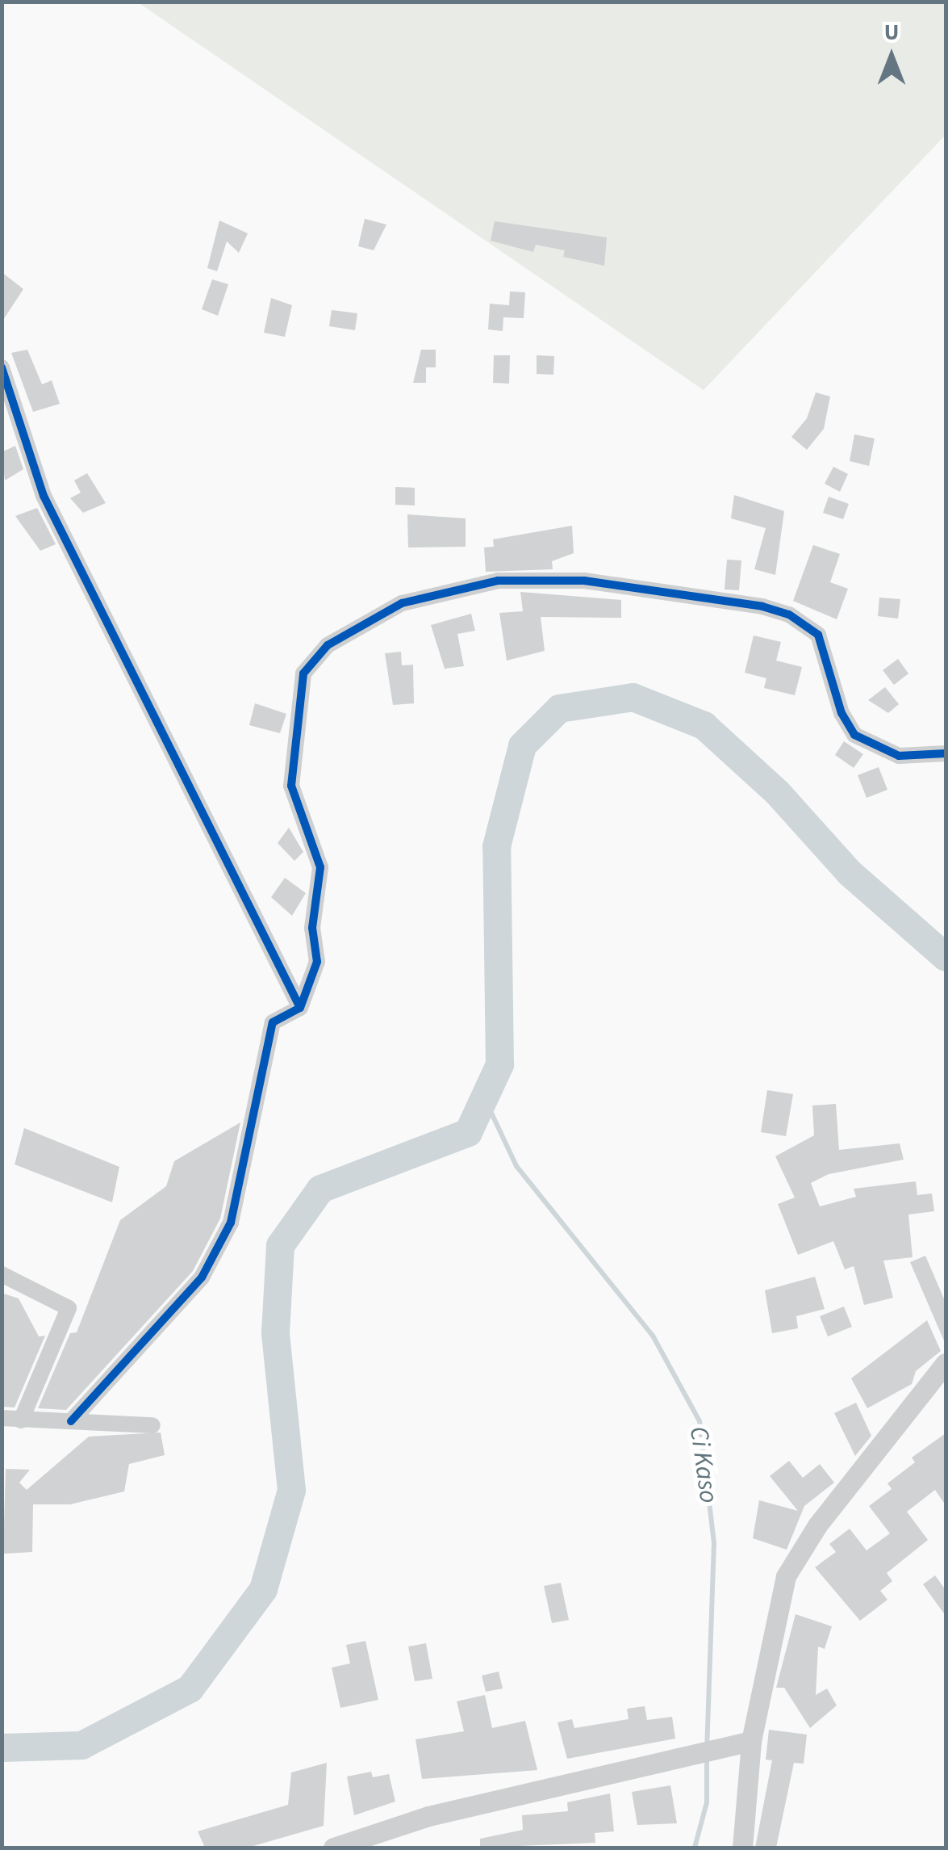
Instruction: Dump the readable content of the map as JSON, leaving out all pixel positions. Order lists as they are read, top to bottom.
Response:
{
  "water": ["Ci Kaso"],
  "north": "top"
}
